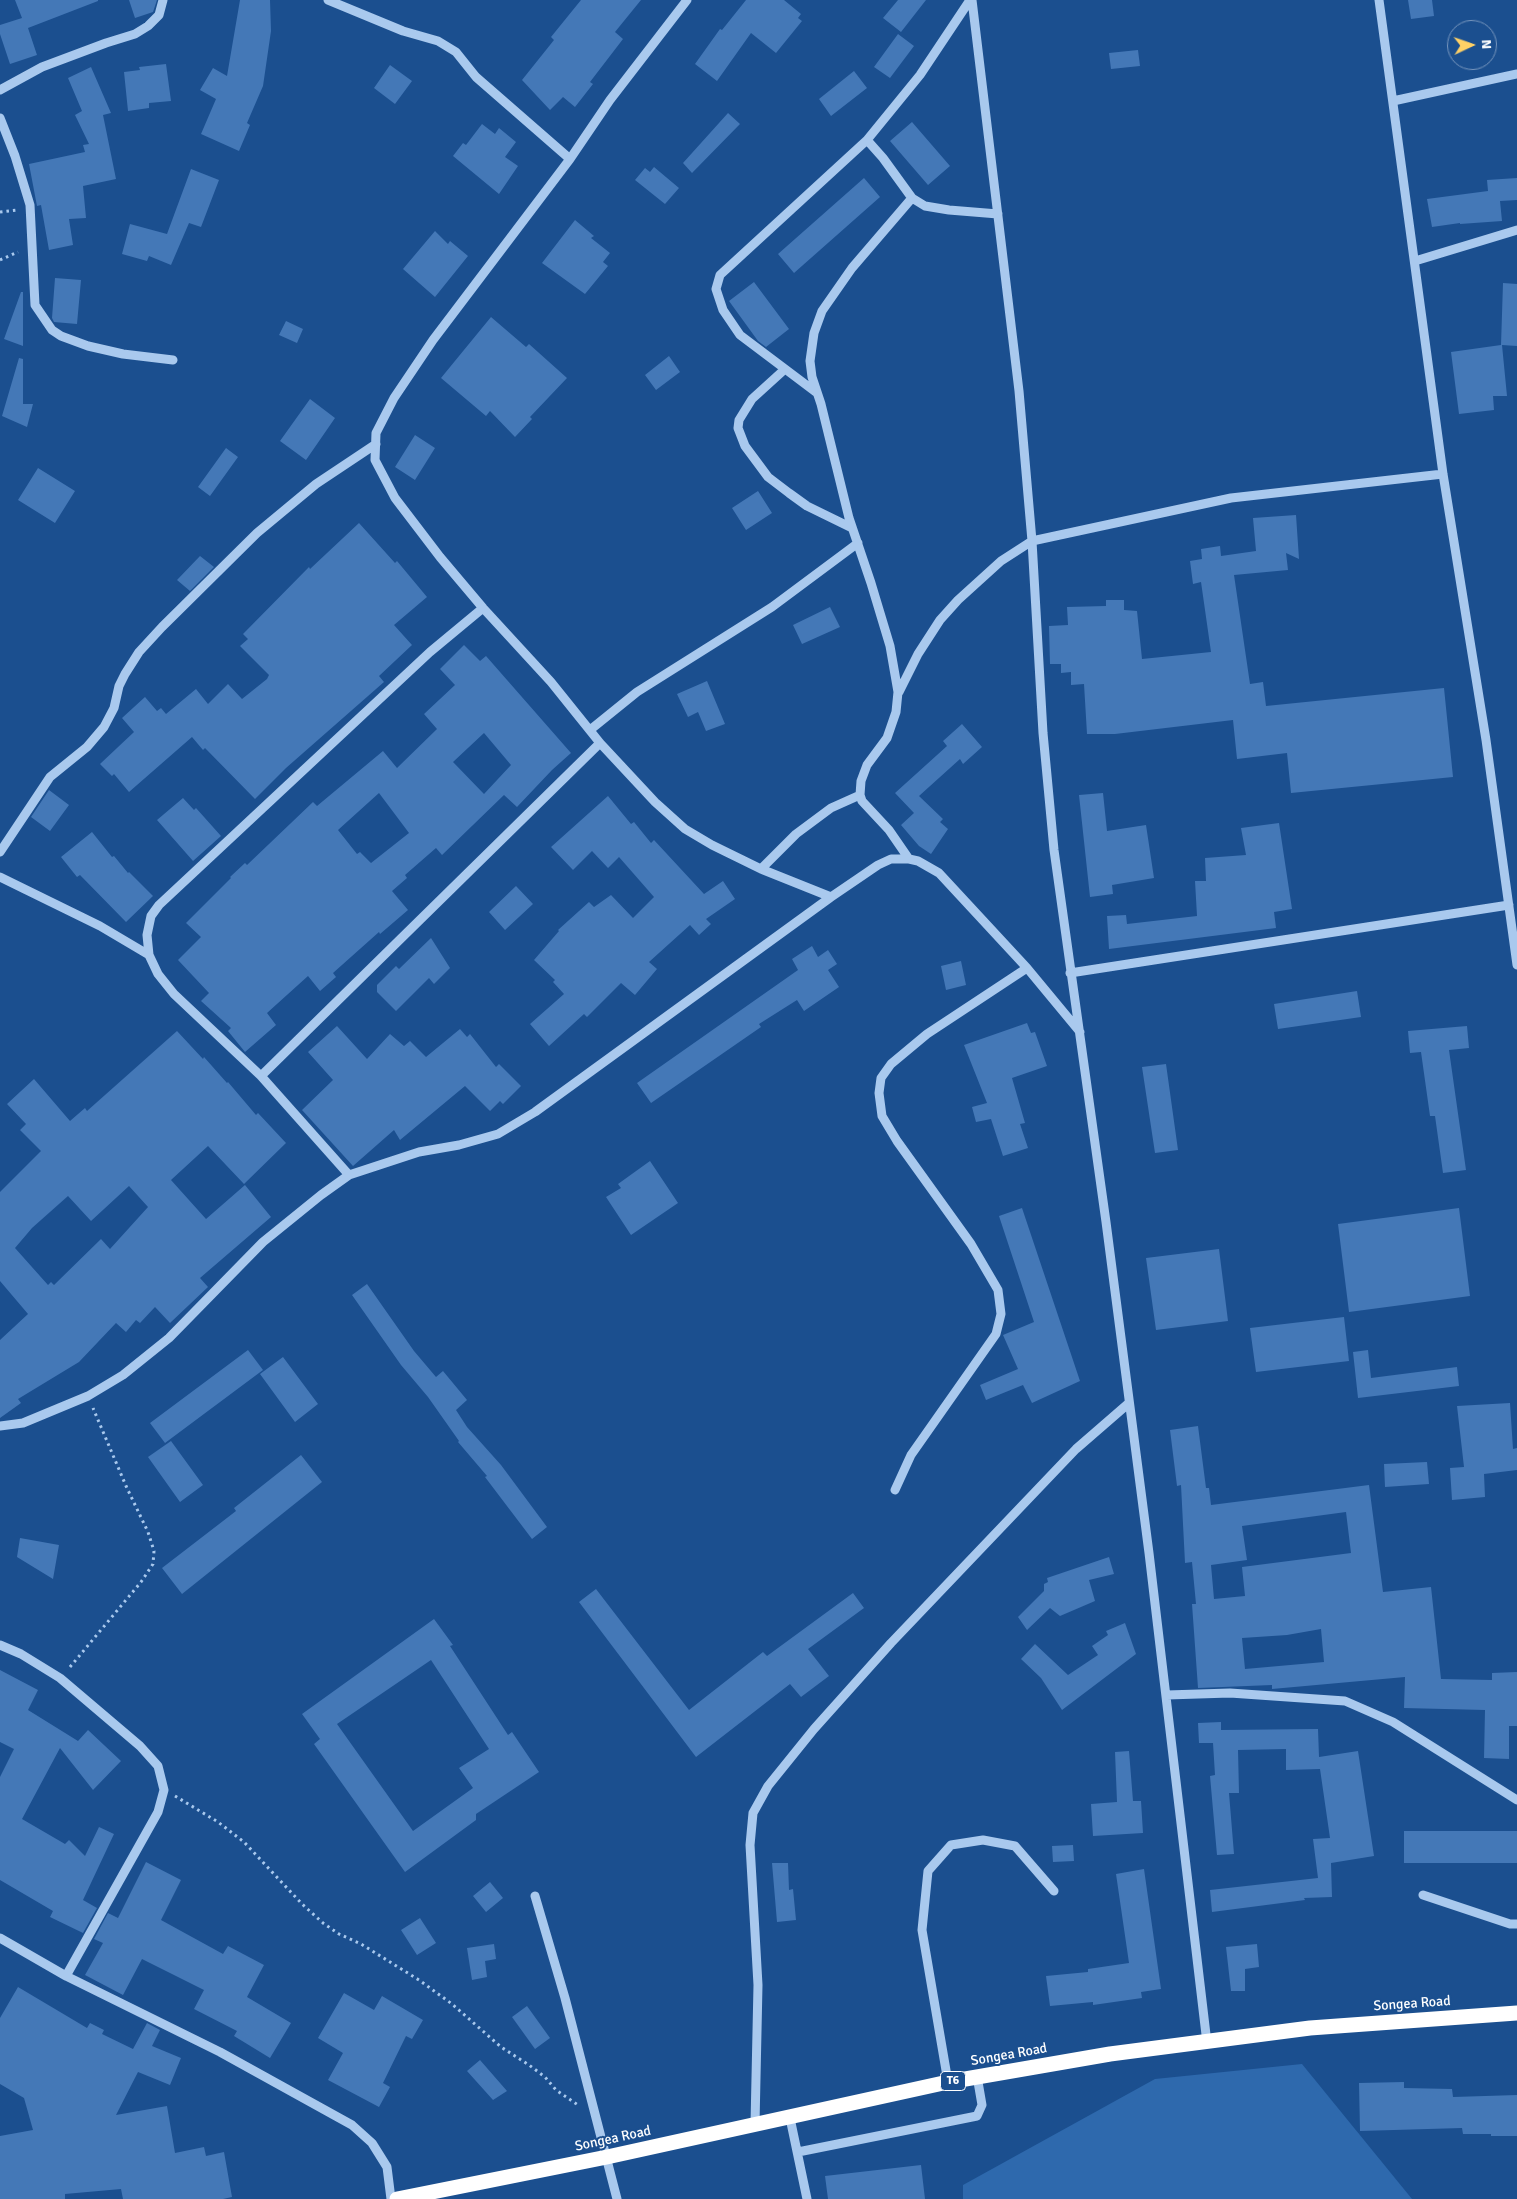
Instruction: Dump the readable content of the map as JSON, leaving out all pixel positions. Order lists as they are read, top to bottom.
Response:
{
  "streets": {
    "highway": ["Songea Road", "T6"]
  },
  "north": "right"
}
